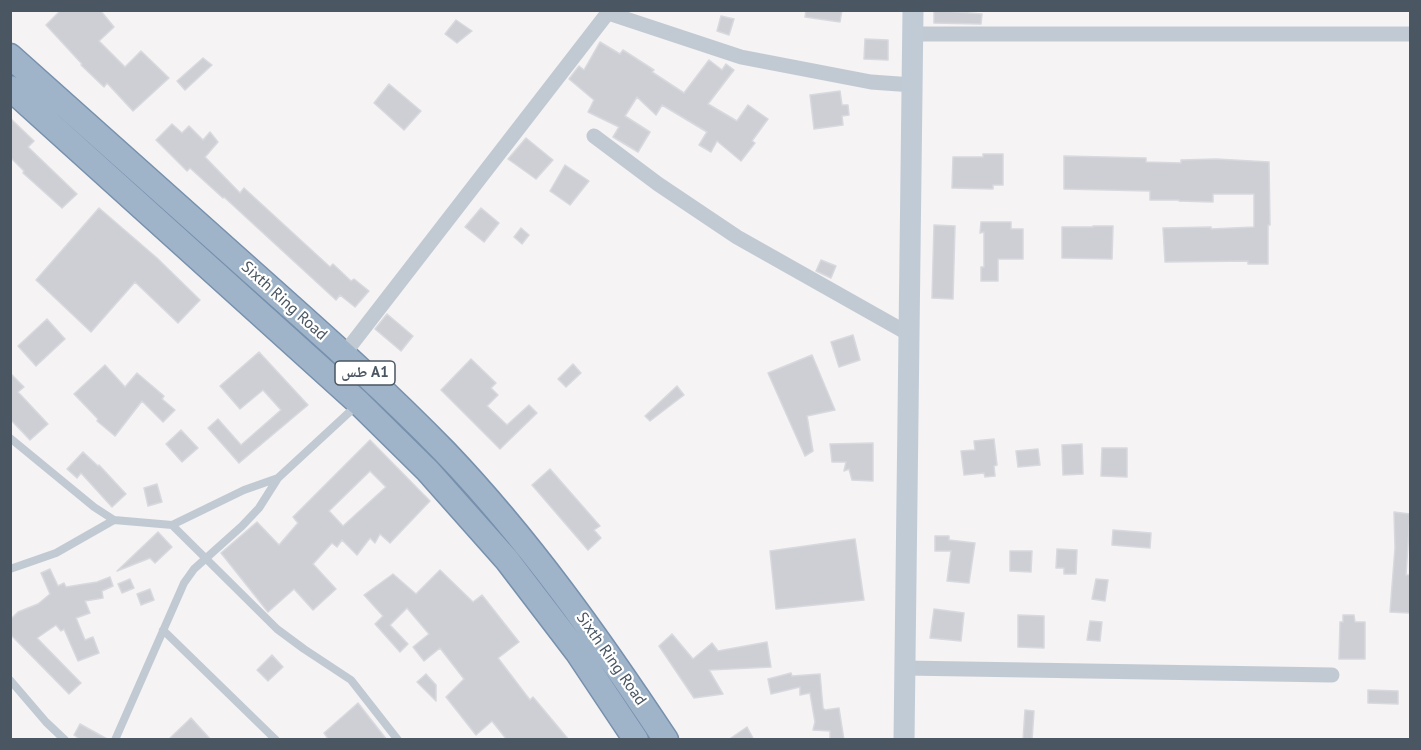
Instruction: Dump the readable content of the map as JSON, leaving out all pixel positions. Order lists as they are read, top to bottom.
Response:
{
  "streets": {
    "highway": ["Sixth Ring Road", "طس A1"]
  }
}
